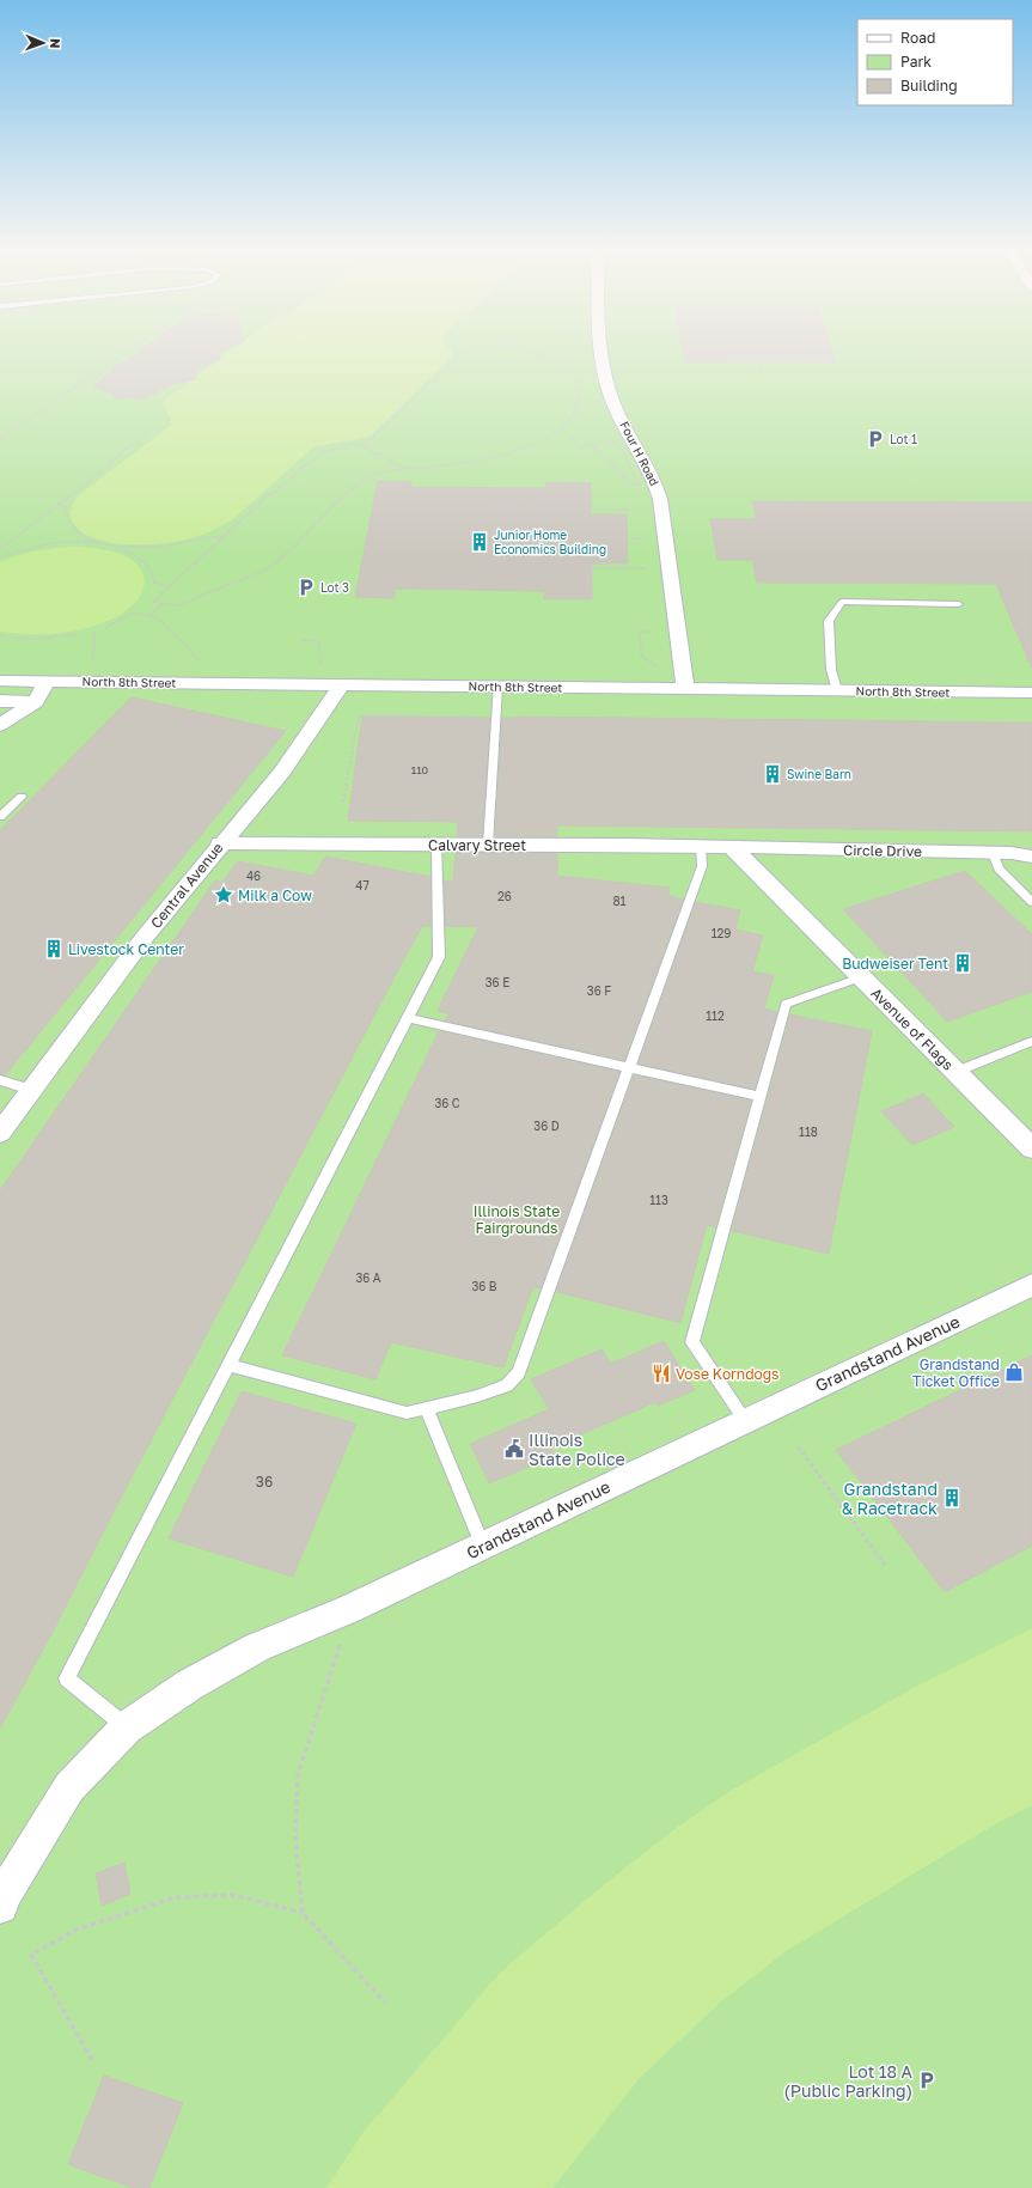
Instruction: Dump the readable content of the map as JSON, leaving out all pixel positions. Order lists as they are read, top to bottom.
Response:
{
  "streets": {
    "street": [
      "Four H Road",
      "North 8th Street",
      "Calvary Street",
      "Circle Drive",
      "Central Avenue",
      "Avenue of Flags",
      "Grandstand Avenue"
    ]
  },
  "crossings": [
    ["Four H Road", "North 8th Street"],
    ["North 8th Street", "Central Avenue"],
    ["Calvary Street", "Circle Drive"],
    ["Calvary Street", "Central Avenue"],
    ["Calvary Street", "Avenue of Flags"],
    ["Circle Drive", "Avenue of Flags"]
  ],
  "parks": ["Illinois State Fairgrounds"],
  "places": {
    "parking": ["Lot 1", "Lot 3", "Lot 18 A (Public Parking)"],
    "building": [
      "Junior Home Economics Building",
      "Swine Barn",
      "Livestock Center",
      "Budweiser Tent",
      "Grandstand & Racetrack"
    ],
    "place": ["Milk a Cow"],
    "shop": ["Grandstand Ticket Office"],
    "restaurant": ["Vose Korndogs"],
    "public building": ["Illinois State Police"]
  },
  "house_numbers": [
    "110",
    "46",
    "47",
    "26",
    "81",
    "129",
    "36 E",
    "36 F",
    "112",
    "36 C",
    "36 D",
    "118",
    "113",
    "36 A",
    "36 B",
    "36"
  ],
  "legend": ["Road", "Park", "Building"],
  "north": "right"
}
